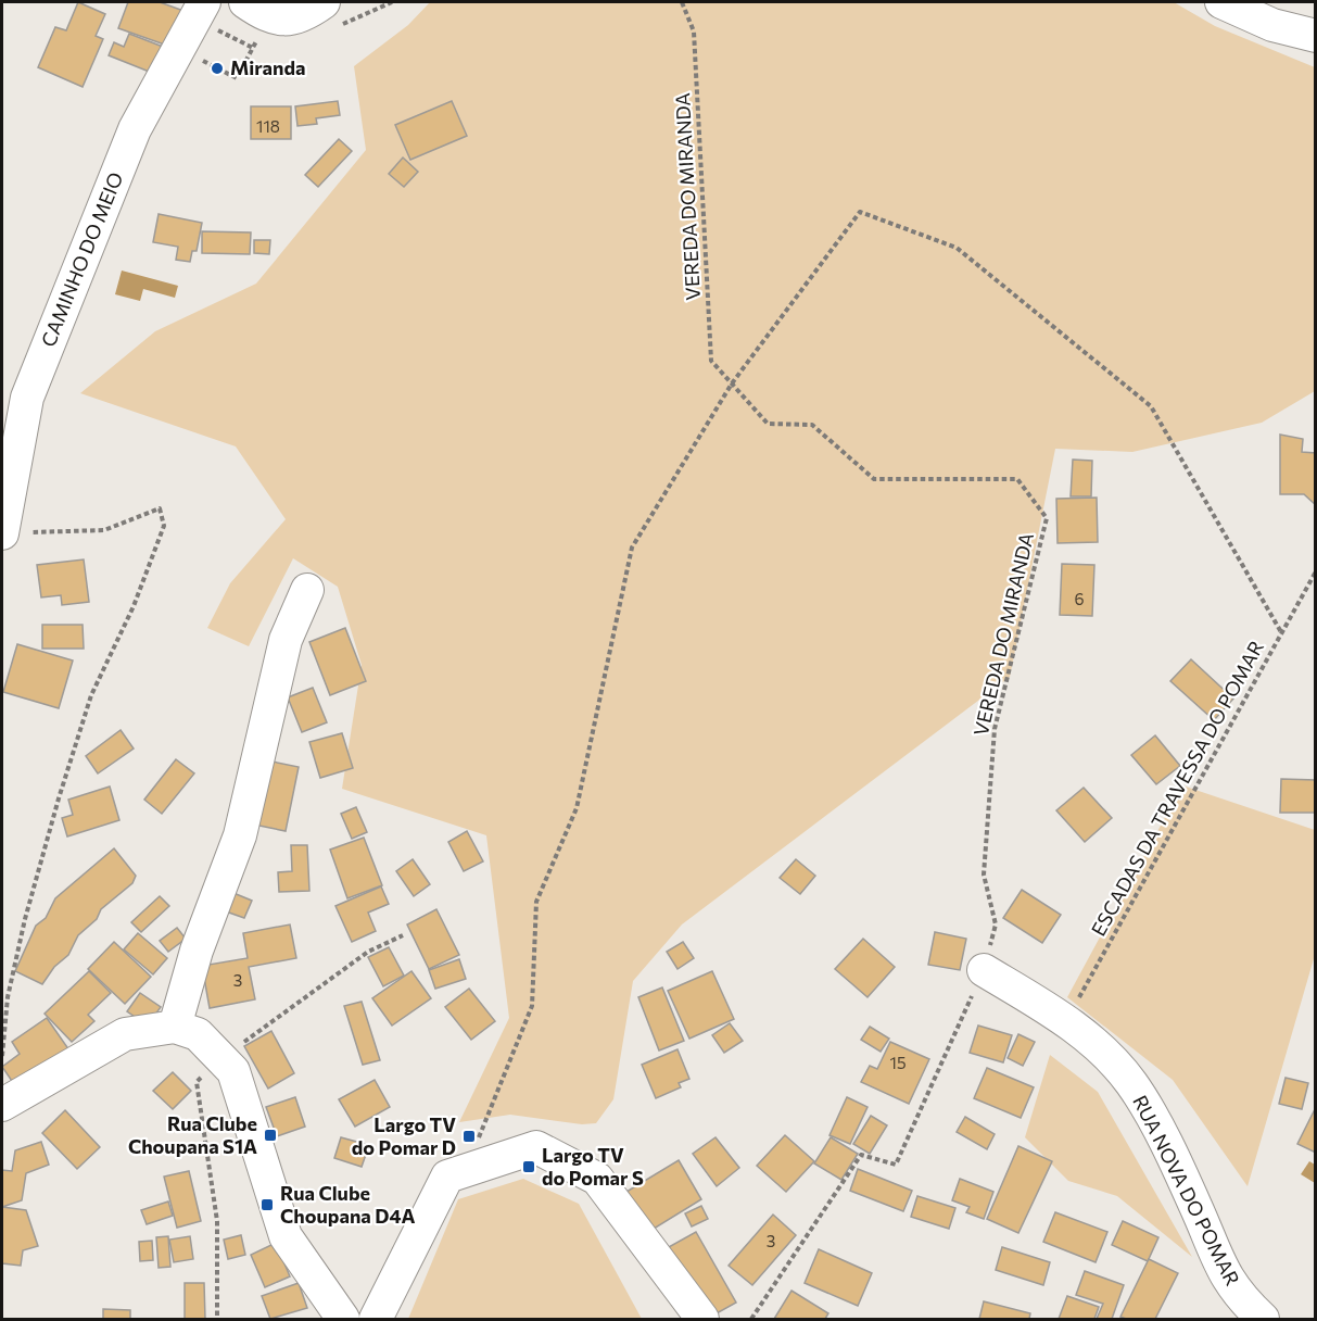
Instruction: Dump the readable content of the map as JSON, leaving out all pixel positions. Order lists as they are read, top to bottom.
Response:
{
  "streets": {
    "street": ["CAMINHO DO MEIO", "RUA NOVA DO POMAR"],
    "path": ["VEREDA DO MIRANDA", "ESCADAS DA TRAVESSA DO POMAR"]
  },
  "crossings": [
    ["VEREDA DO MIRANDA", "RUA NOVA DO POMAR"],
    ["ESCADAS DA TRAVESSA DO POMAR", "RUA NOVA DO POMAR"]
  ],
  "places": {
    "other": ["Miranda"],
    "transit": [
      "Rua Clube Choupana S1A",
      "Largo TV do Pomar D",
      "Largo TV do Pomar S",
      "Rua Clube Choupana D4A"
    ]
  },
  "house_numbers": [
    "118",
    "6",
    "3",
    "15",
    "3"
  ]
}
